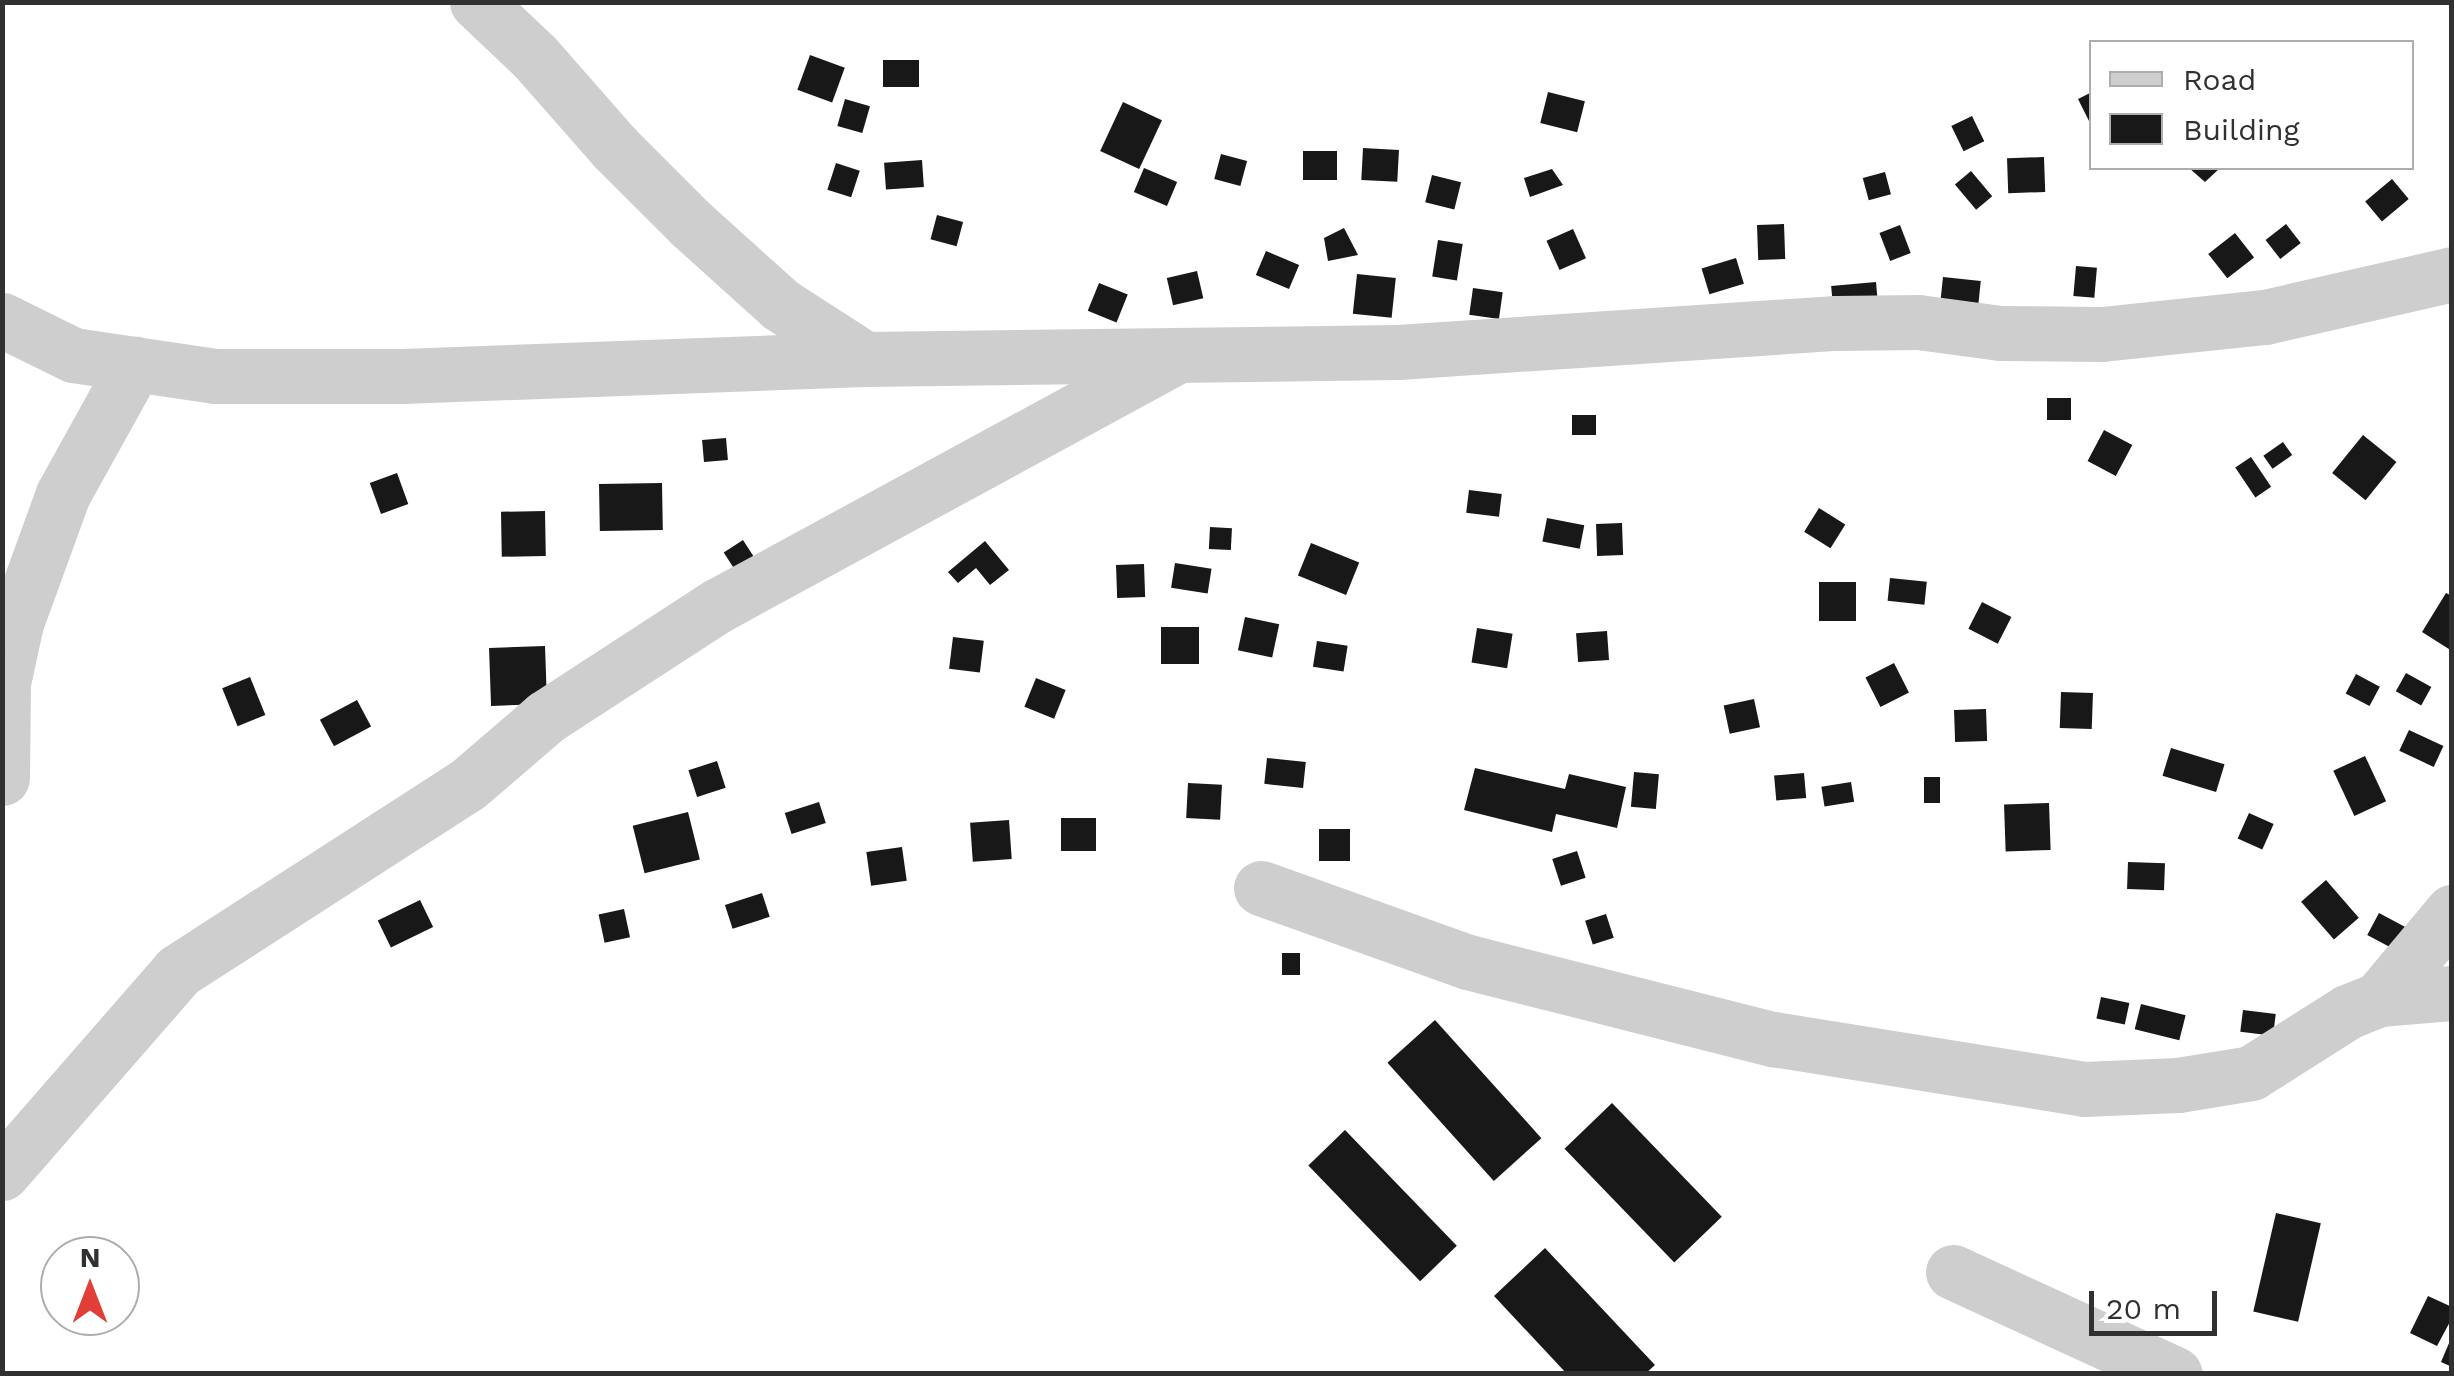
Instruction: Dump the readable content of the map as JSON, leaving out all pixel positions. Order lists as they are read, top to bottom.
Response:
{
  "legend": ["Road", "Building"],
  "scale_bar": "20 m",
  "north": "top"
}
